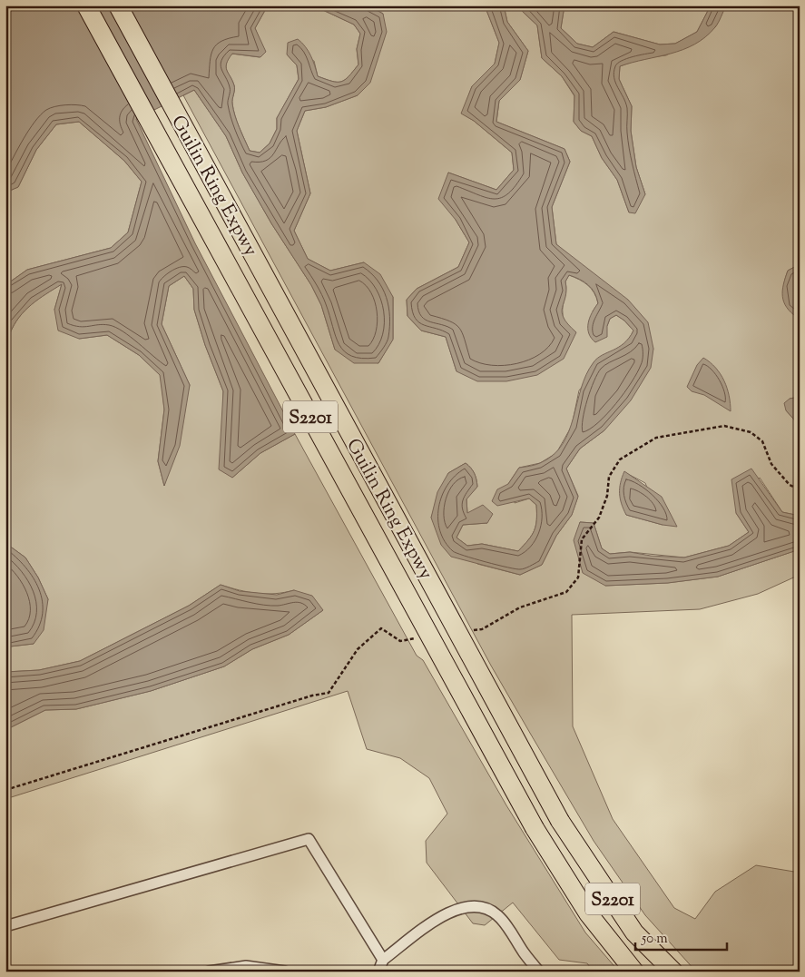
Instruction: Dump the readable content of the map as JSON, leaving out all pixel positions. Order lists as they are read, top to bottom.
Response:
{
  "streets": {
    "highway": ["Guilin Ring Expwy", "S2201"]
  },
  "scale_bar": "50 m"
}
